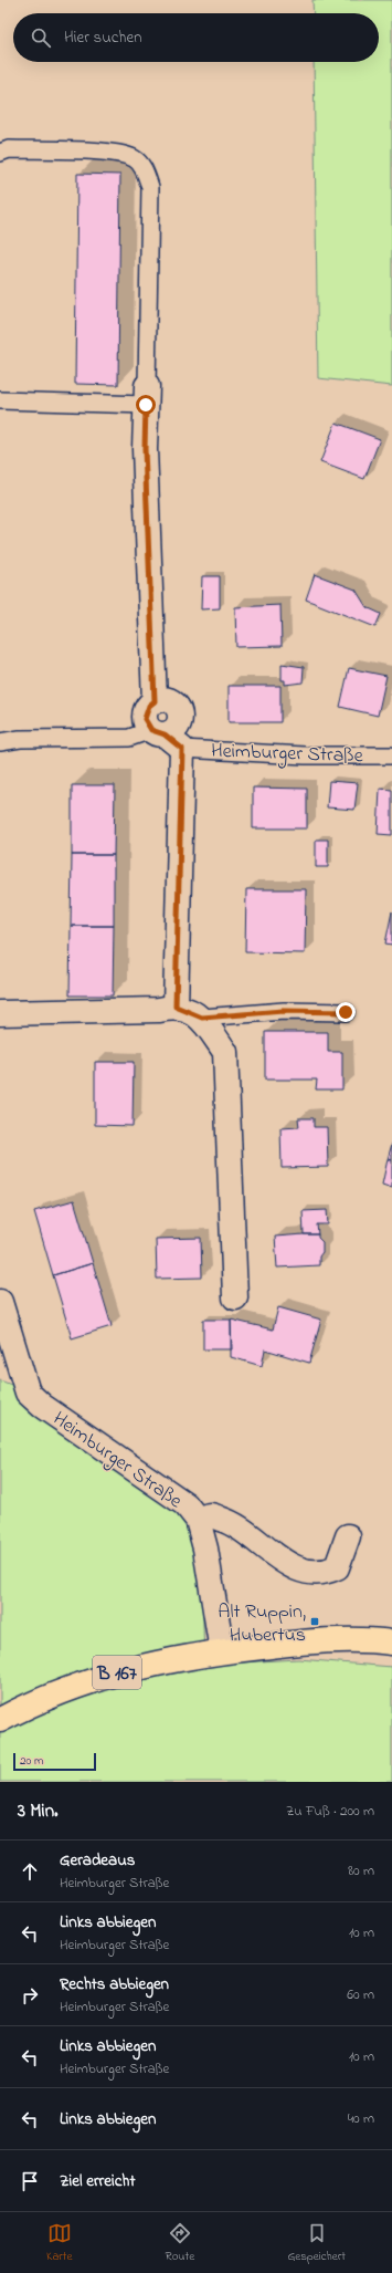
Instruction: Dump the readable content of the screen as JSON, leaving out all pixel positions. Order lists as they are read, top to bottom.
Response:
{
  "streets": {
    "main road": ["B 167"],
    "street": ["Heimburger Straße"]
  },
  "crossings": [
    ["Heimburger Straße", "B 167"]
  ],
  "places": {
    "transit": ["Alt Ruppin, Hubertus"]
  },
  "scale_bar": "20 m",
  "page": {
    "search": "Hier suchen",
    "scale": "20 m",
    "heading": ["3 Min.", "Zu Fuß · 200 m"],
    "list": [
      ["Geradeaus", "Heimburger Straße", "80 m"],
      ["Links abbiegen", "Heimburger Straße", "10 m"],
      ["Rechts abbiegen", "Heimburger Straße", "60 m"],
      ["Links abbiegen", "Heimburger Straße", "10 m"],
      ["Links abbiegen", "40 m"],
      "Ziel erreicht"
    ],
    "nav": ["Karte", "Route", "Gespeichert"]
  }
}
